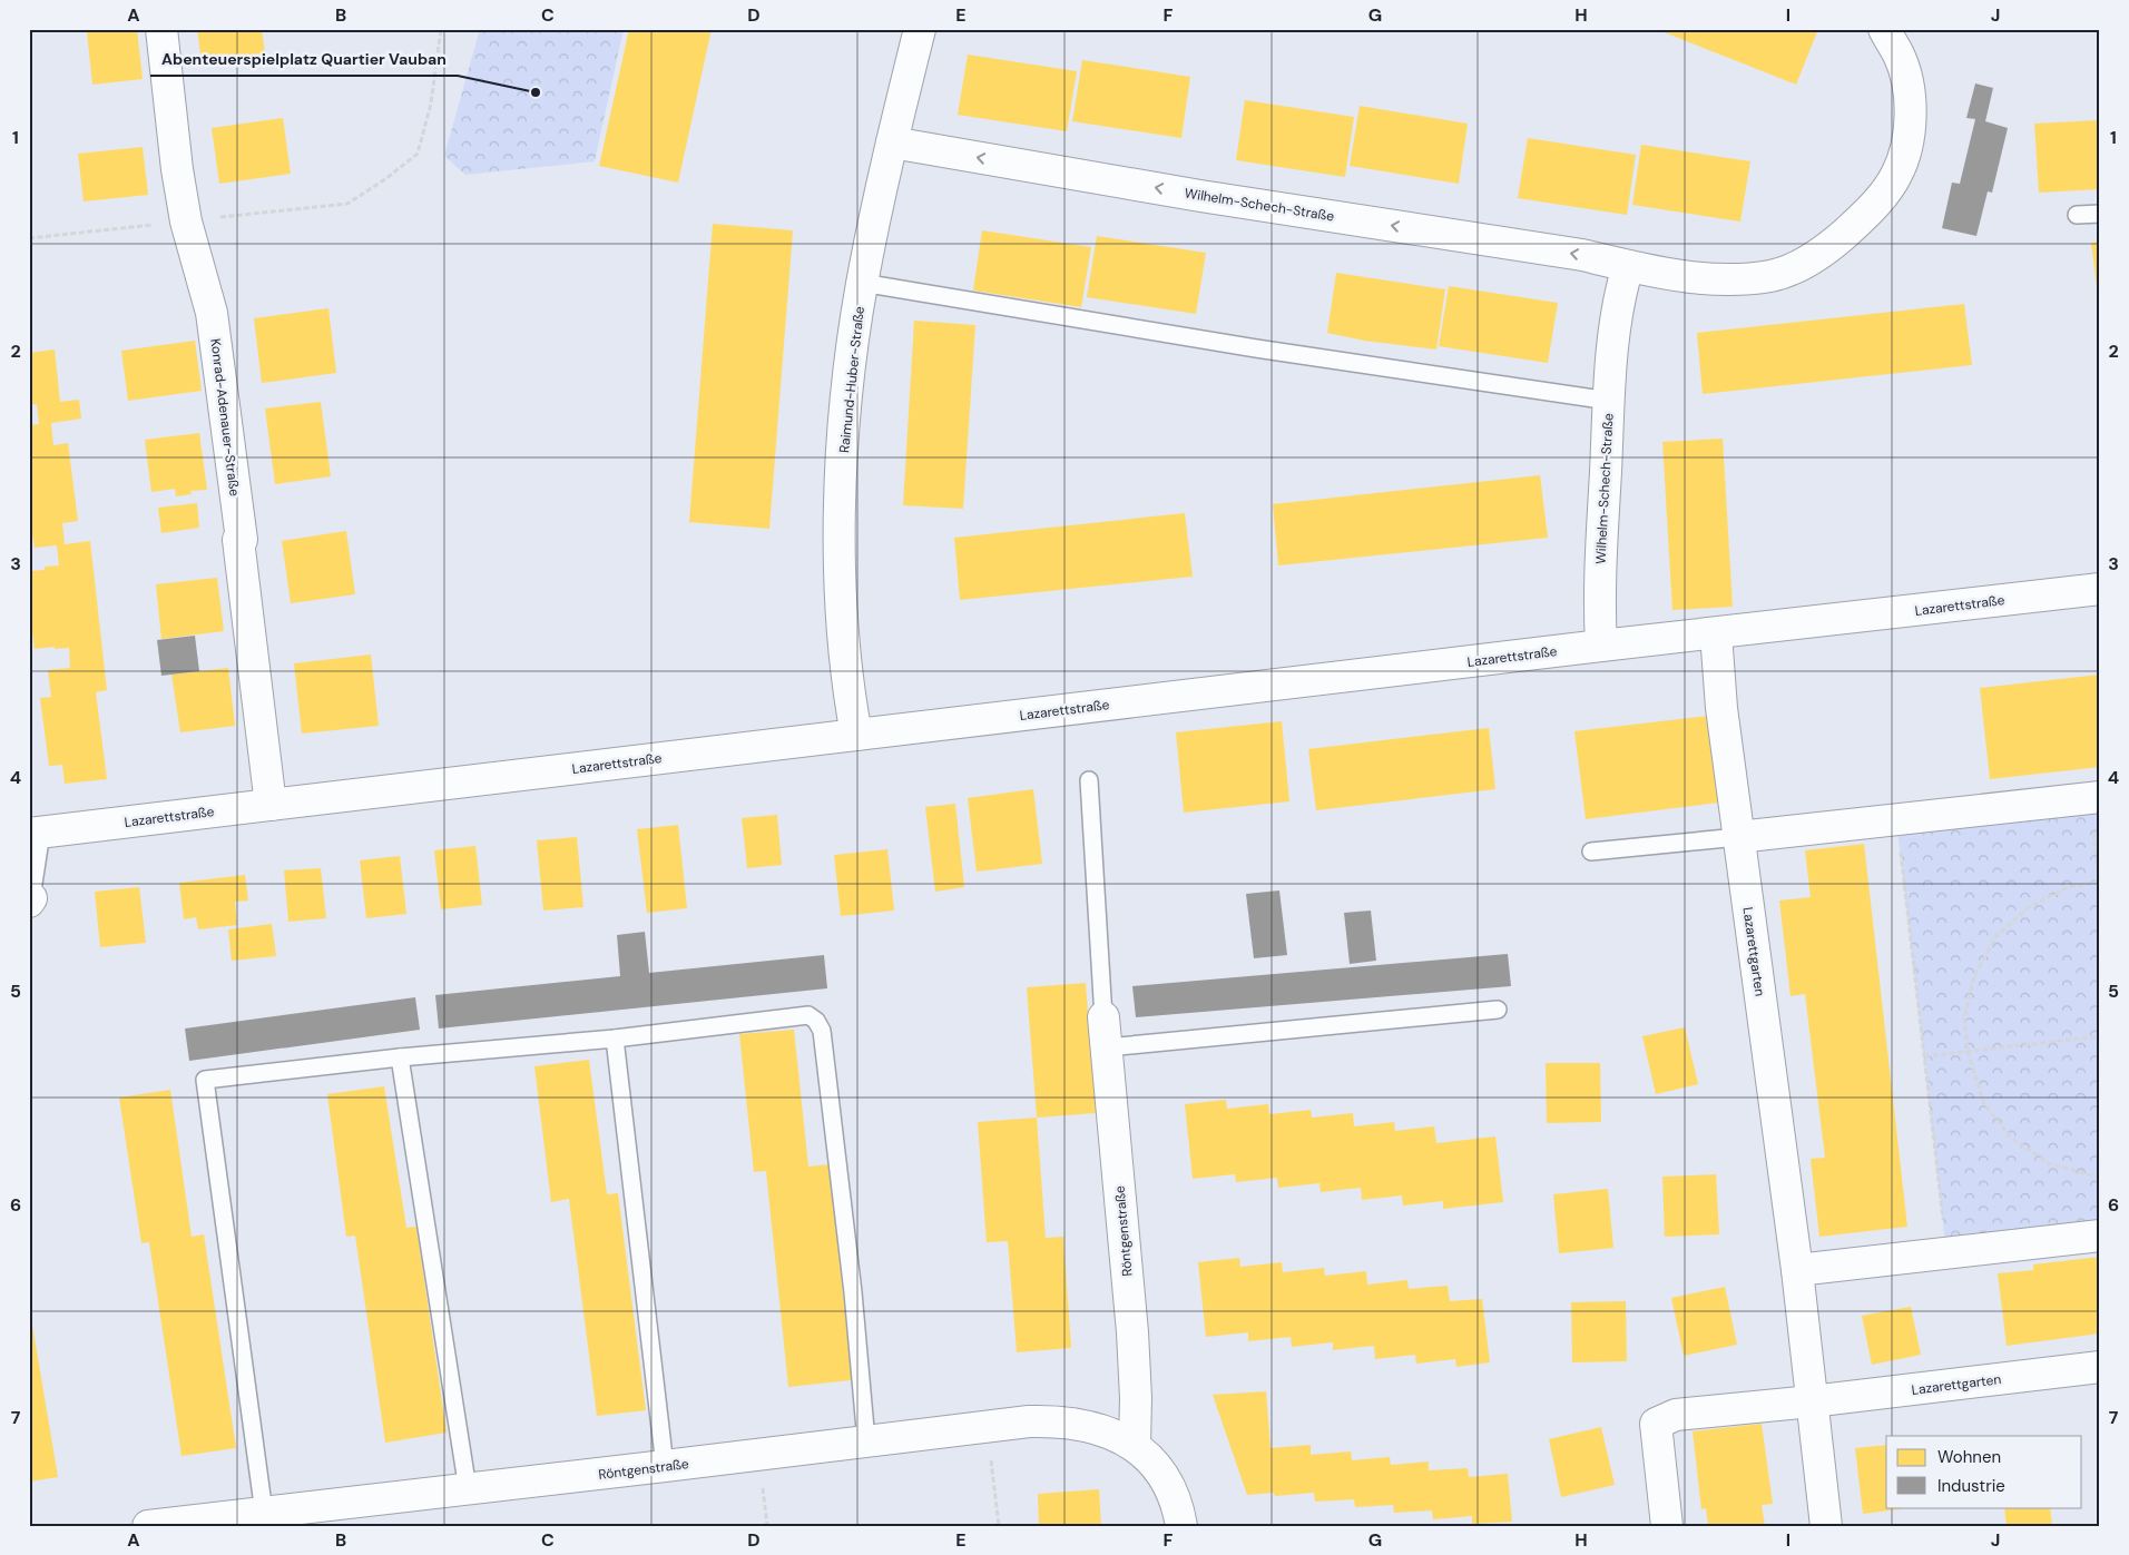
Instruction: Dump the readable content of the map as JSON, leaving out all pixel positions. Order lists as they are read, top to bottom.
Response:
{
  "streets": {
    "street": [
      "Wilhelm-Schech-Straße",
      "Raimund-Huber-Straße",
      "Konrad-Adenauer-Straße",
      "Lazarettstraße",
      "Lazarettgarten",
      "Röntgenstraße"
    ]
  },
  "crossings": [
    ["Wilhelm-Schech-Straße", "Raimund-Huber-Straße"],
    ["Wilhelm-Schech-Straße", "Lazarettstraße"],
    ["Raimund-Huber-Straße", "Lazarettstraße"],
    ["Konrad-Adenauer-Straße", "Lazarettstraße"],
    ["Lazarettstraße", "Lazarettgarten"]
  ],
  "one_way": ["Wilhelm-Schech-Straße"],
  "places": ["Abenteuerspielplatz Quartier Vauban"],
  "legend": ["Wohnen", "Industrie"],
  "grid": {
    "columns": [
      "A",
      "B",
      "C",
      "D",
      "E",
      "F",
      "G",
      "H",
      "I",
      "J"
    ],
    "rows": [
      "1",
      "2",
      "3",
      "4",
      "5",
      "6",
      "7"
    ]
  }
}
